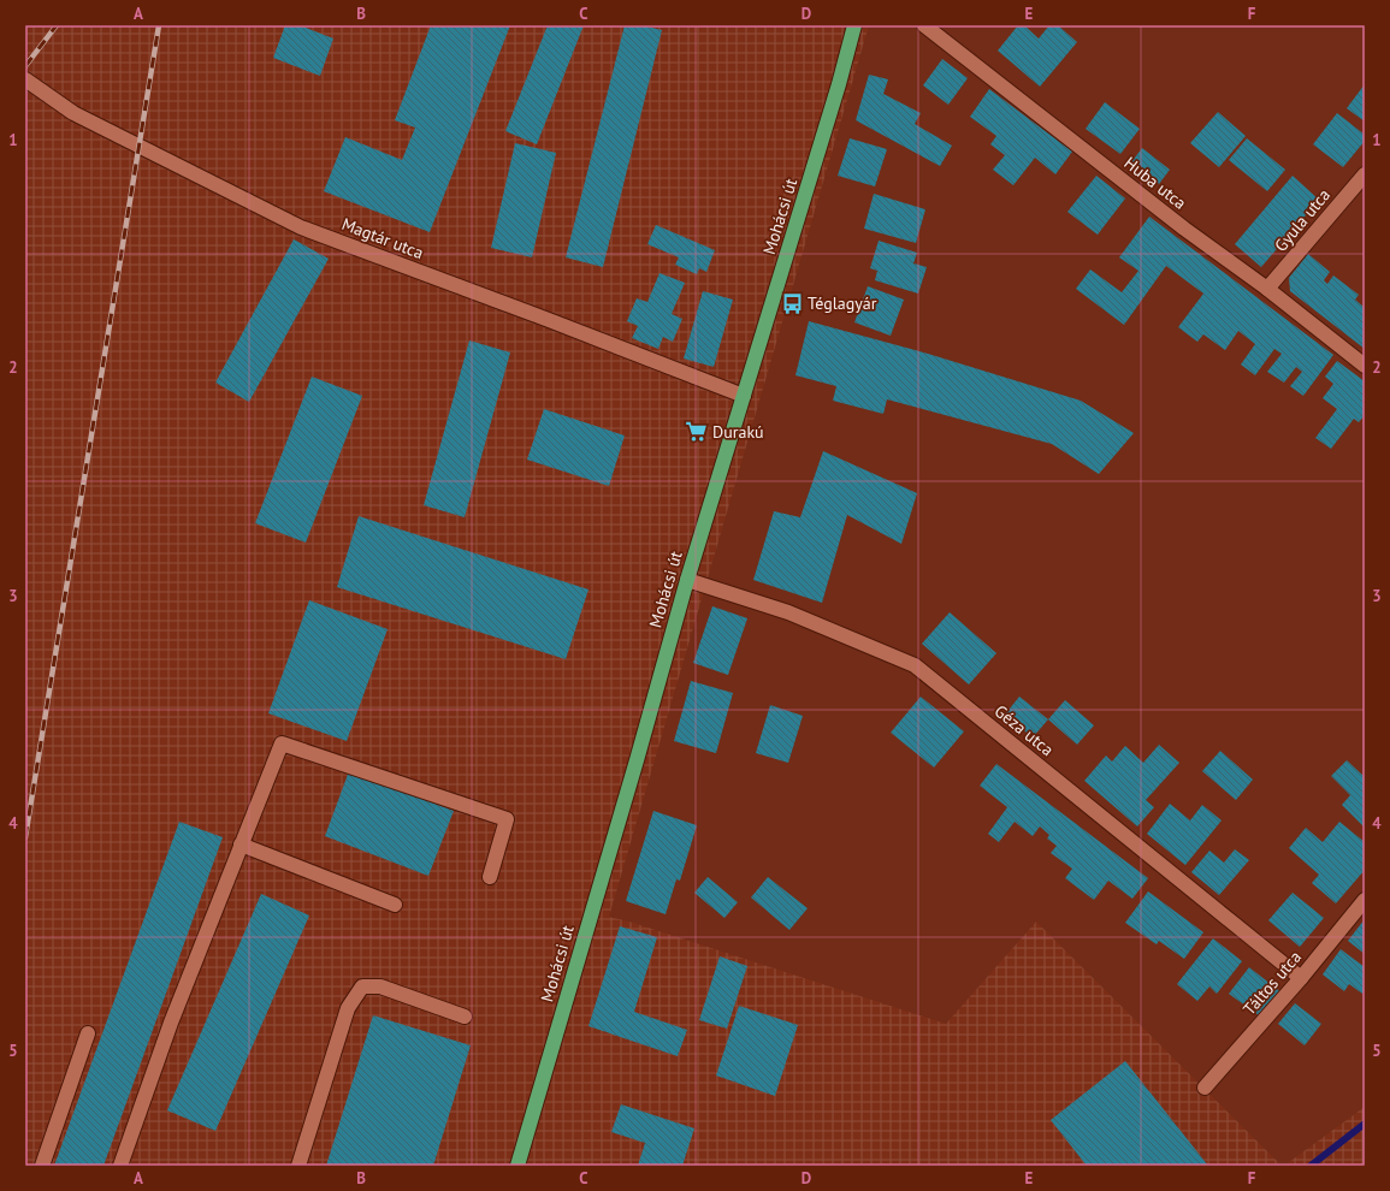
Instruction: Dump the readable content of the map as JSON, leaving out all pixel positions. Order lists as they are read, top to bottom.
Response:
{
  "streets": {
    "main road": ["Mohácsi út"],
    "street": [
      "Huba utca",
      "Gyula utca",
      "Magtár utca",
      "Géza utca",
      "Táltos utca"
    ]
  },
  "crossings": [
    ["Huba utca", "Gyula utca"],
    ["Mohácsi út", "Magtár utca"],
    ["Mohácsi út", "Géza utca"],
    ["Géza utca", "Táltos utca"]
  ],
  "places": {
    "bus stop": ["Téglagyár"],
    "supermarket": ["Durakú"]
  },
  "grid": {
    "columns": [
      "A",
      "B",
      "C",
      "D",
      "E",
      "F"
    ],
    "rows": [
      "1",
      "2",
      "3",
      "4",
      "5"
    ]
  }
}
